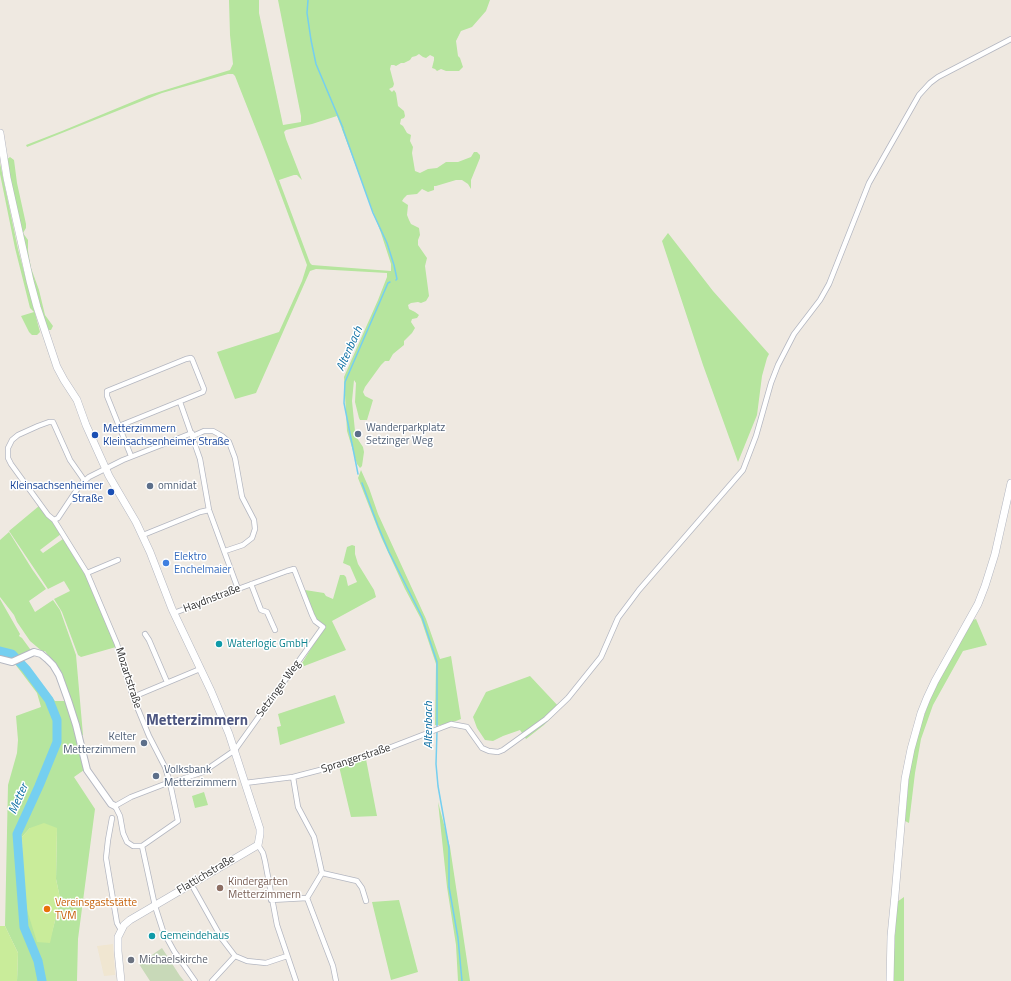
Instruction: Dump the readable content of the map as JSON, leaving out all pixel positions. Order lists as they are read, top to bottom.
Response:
{
  "streets": {
    "main road": ["Flattichstraße"],
    "street": [
      "Haydnstraße",
      "Mozartstraße",
      "Setzinger Weg",
      "Sprangerstraße"
    ]
  },
  "crossings": [
    ["Haydnstraße", "Setzinger Weg"]
  ],
  "districts": ["Metterzimmern"],
  "water": ["Altenbach", "Metter"],
  "places": [
    "Wanderparkplatz Setzinger Weg",
    "Metterzimmern Kleinsachsenheimer Straße",
    "omnidat",
    "Kleinsachsenheimer Straße",
    "Elektro Enchelmaier",
    "Waterlogic GmbH",
    "Kelter Metterzimmern",
    "Volksbank Metterzimmern",
    "Kindergarten Metterzimmern",
    "Vereinsgaststätte TVM",
    "Gemeindehaus",
    "Michaelskirche"
  ]
}
